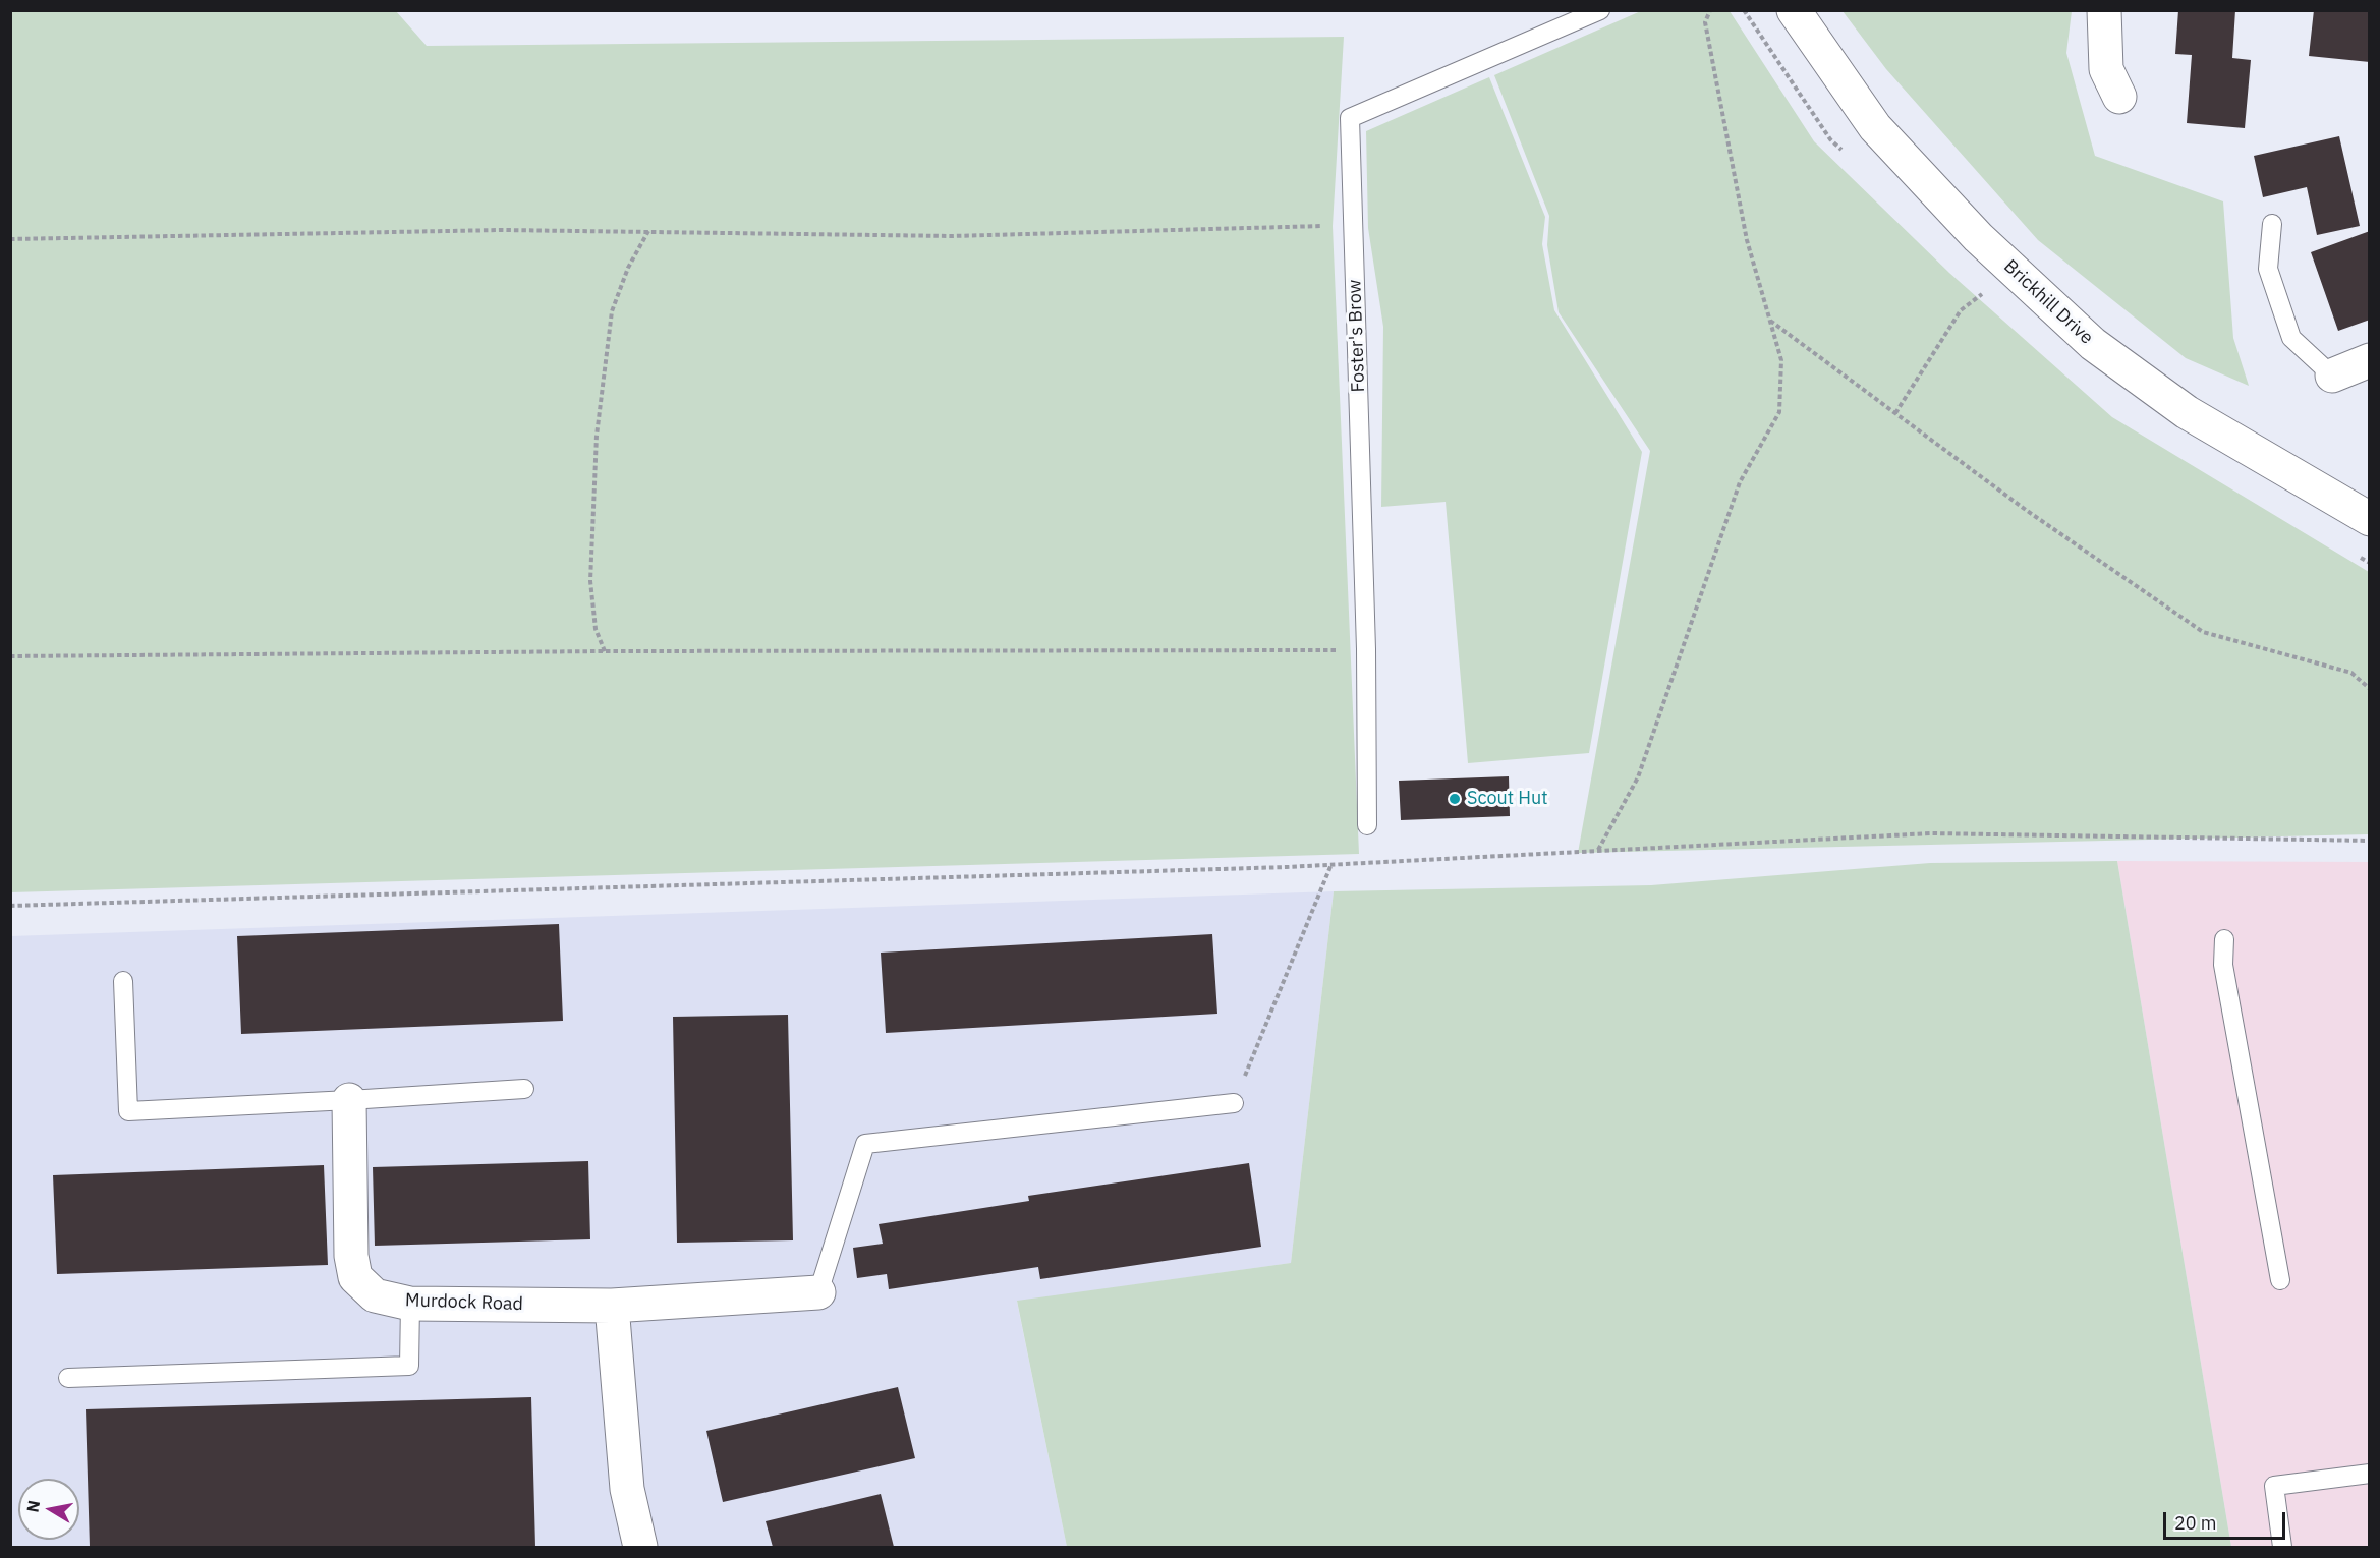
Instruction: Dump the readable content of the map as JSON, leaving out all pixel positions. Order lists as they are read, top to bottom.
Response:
{
  "streets": {
    "street": ["Brickhill Drive", "Murdock Road"],
    "lane": ["Foster's Brow"]
  },
  "places": ["Scout Hut"],
  "scale_bar": "20 m",
  "north": "left"
}
